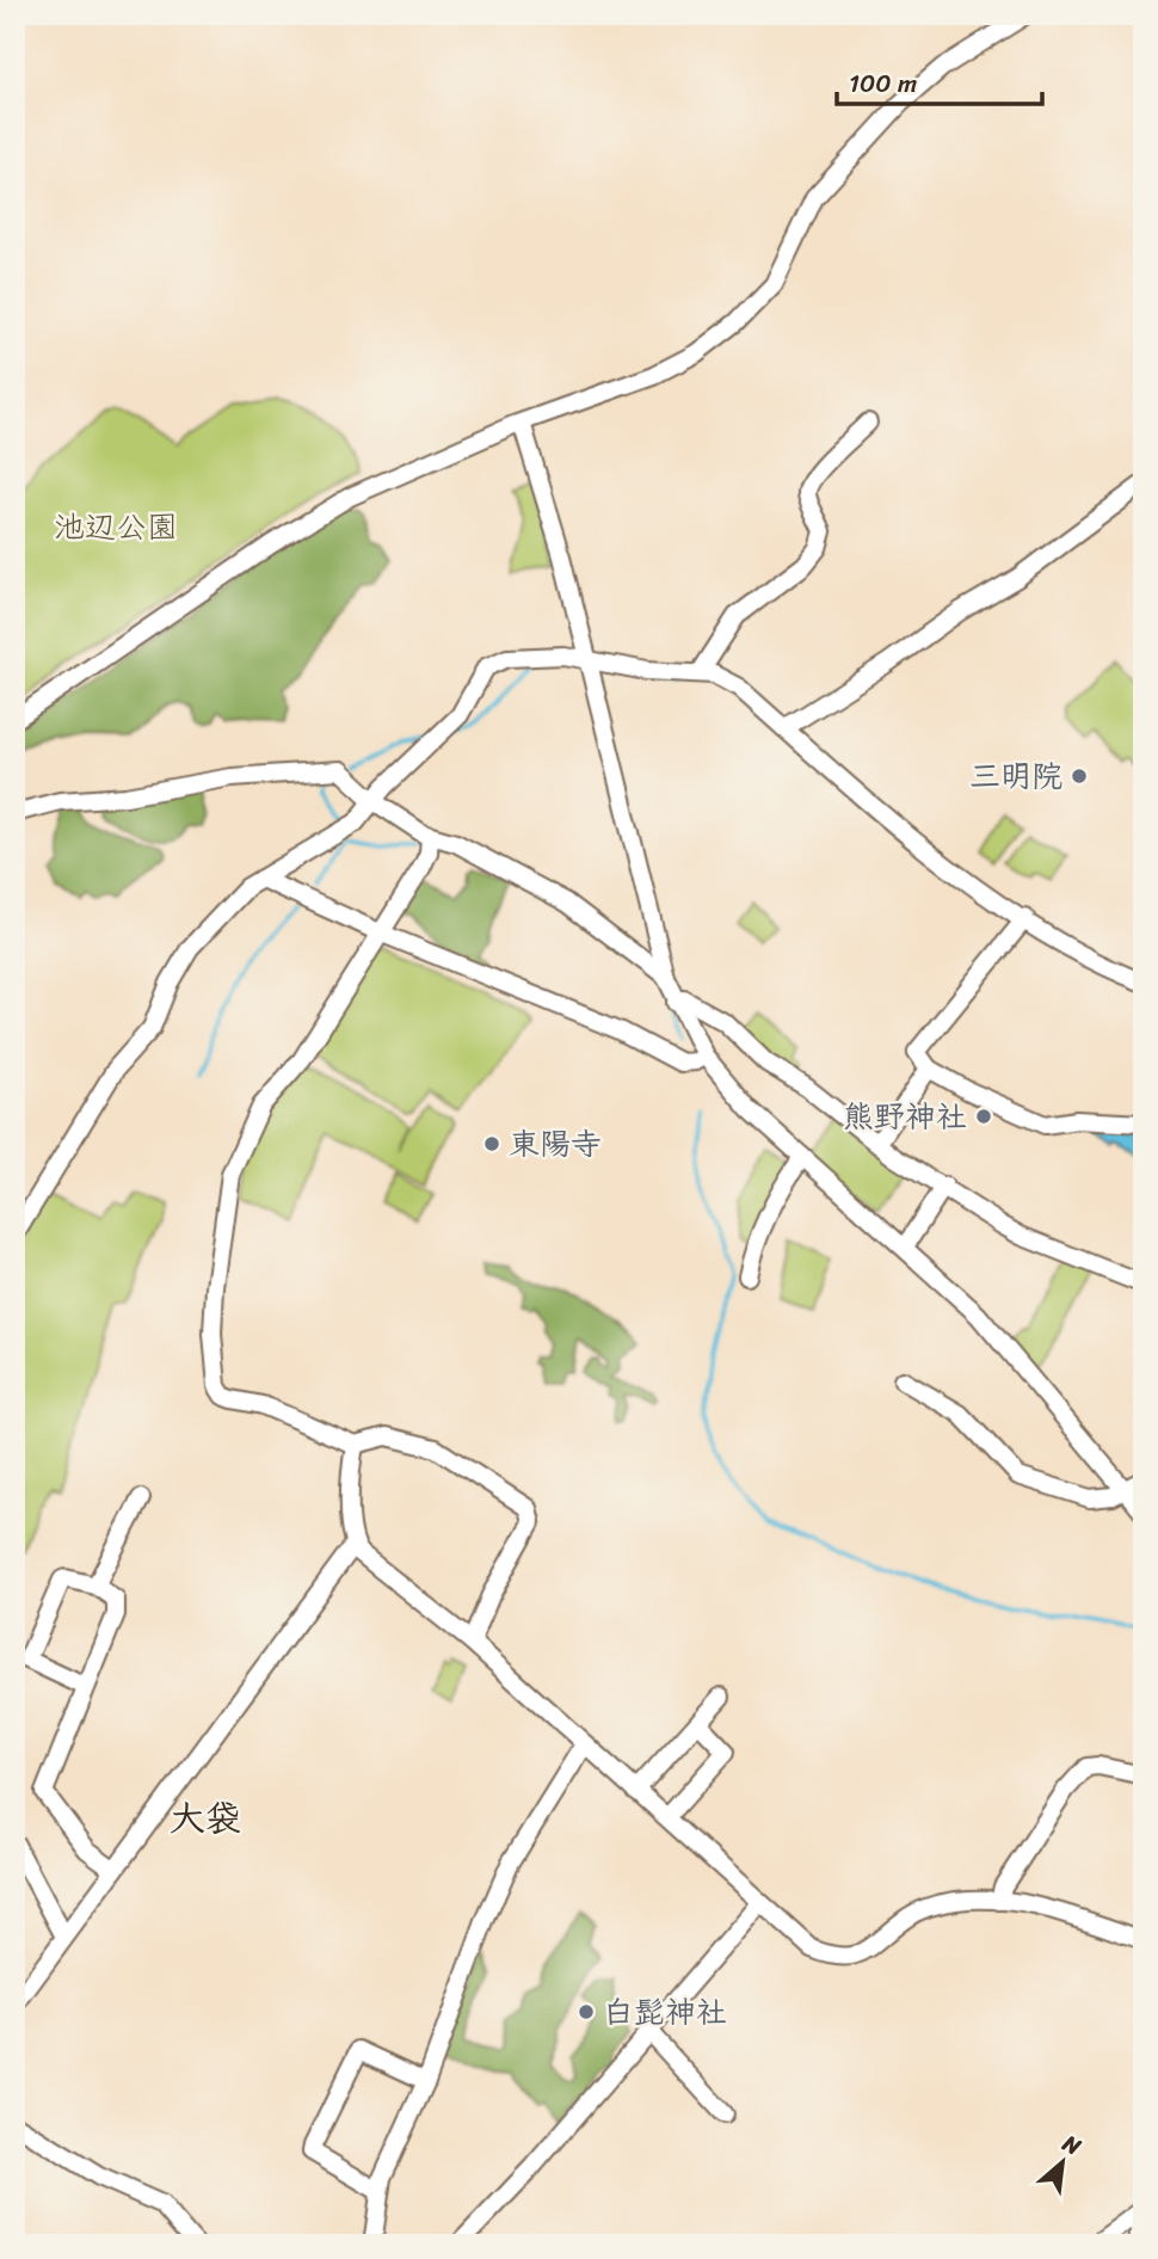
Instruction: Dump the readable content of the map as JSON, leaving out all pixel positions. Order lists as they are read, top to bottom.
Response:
{
  "districts": ["大袋"],
  "parks": ["池辺公園"],
  "places": [
    "三明院",
    "熊野神社",
    "東陽寺",
    "白髭神社"
  ],
  "scale_bar": "100 m",
  "north": "top right"
}
